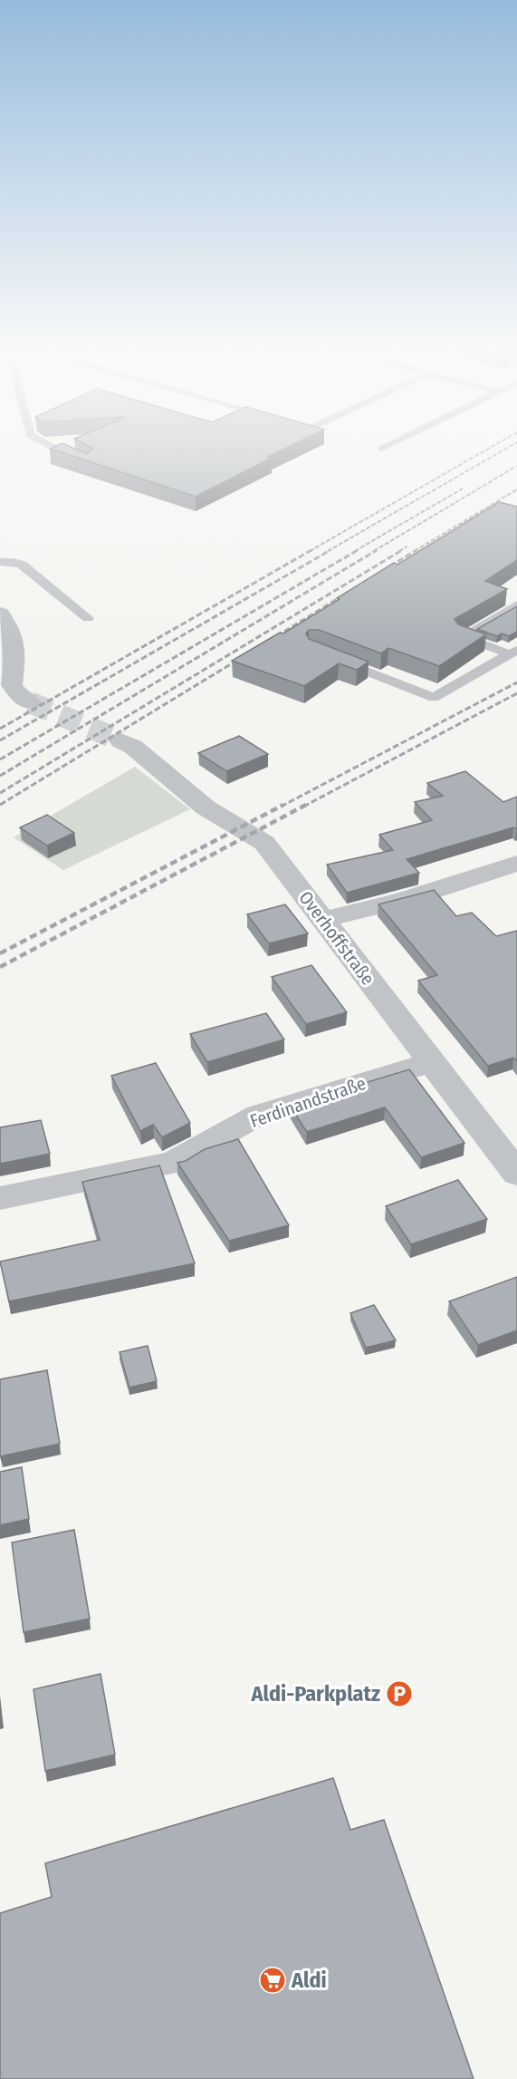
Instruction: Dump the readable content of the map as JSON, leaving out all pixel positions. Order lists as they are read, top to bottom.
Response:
{
  "streets": {
    "street": ["Overhoffstraße", "Ferdinandstraße"]
  },
  "crossings": [
    ["Overhoffstraße", "Ferdinandstraße"]
  ],
  "places": {
    "parking": ["Aldi-Parkplatz"],
    "supermarket": ["Aldi"]
  }
}
